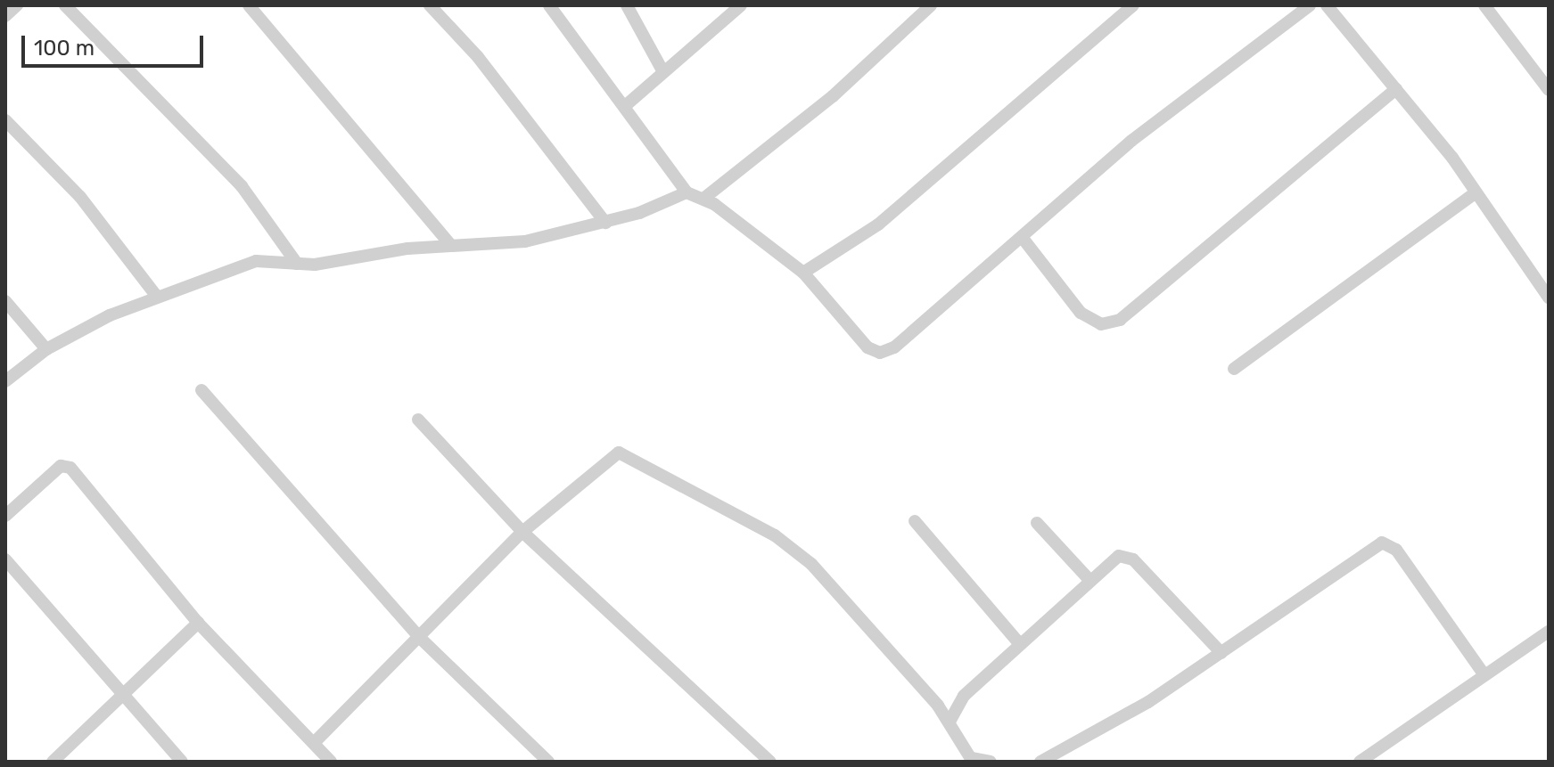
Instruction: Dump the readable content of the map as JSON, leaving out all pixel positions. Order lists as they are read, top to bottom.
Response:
{
  "scale_bar": "100 m"
}
